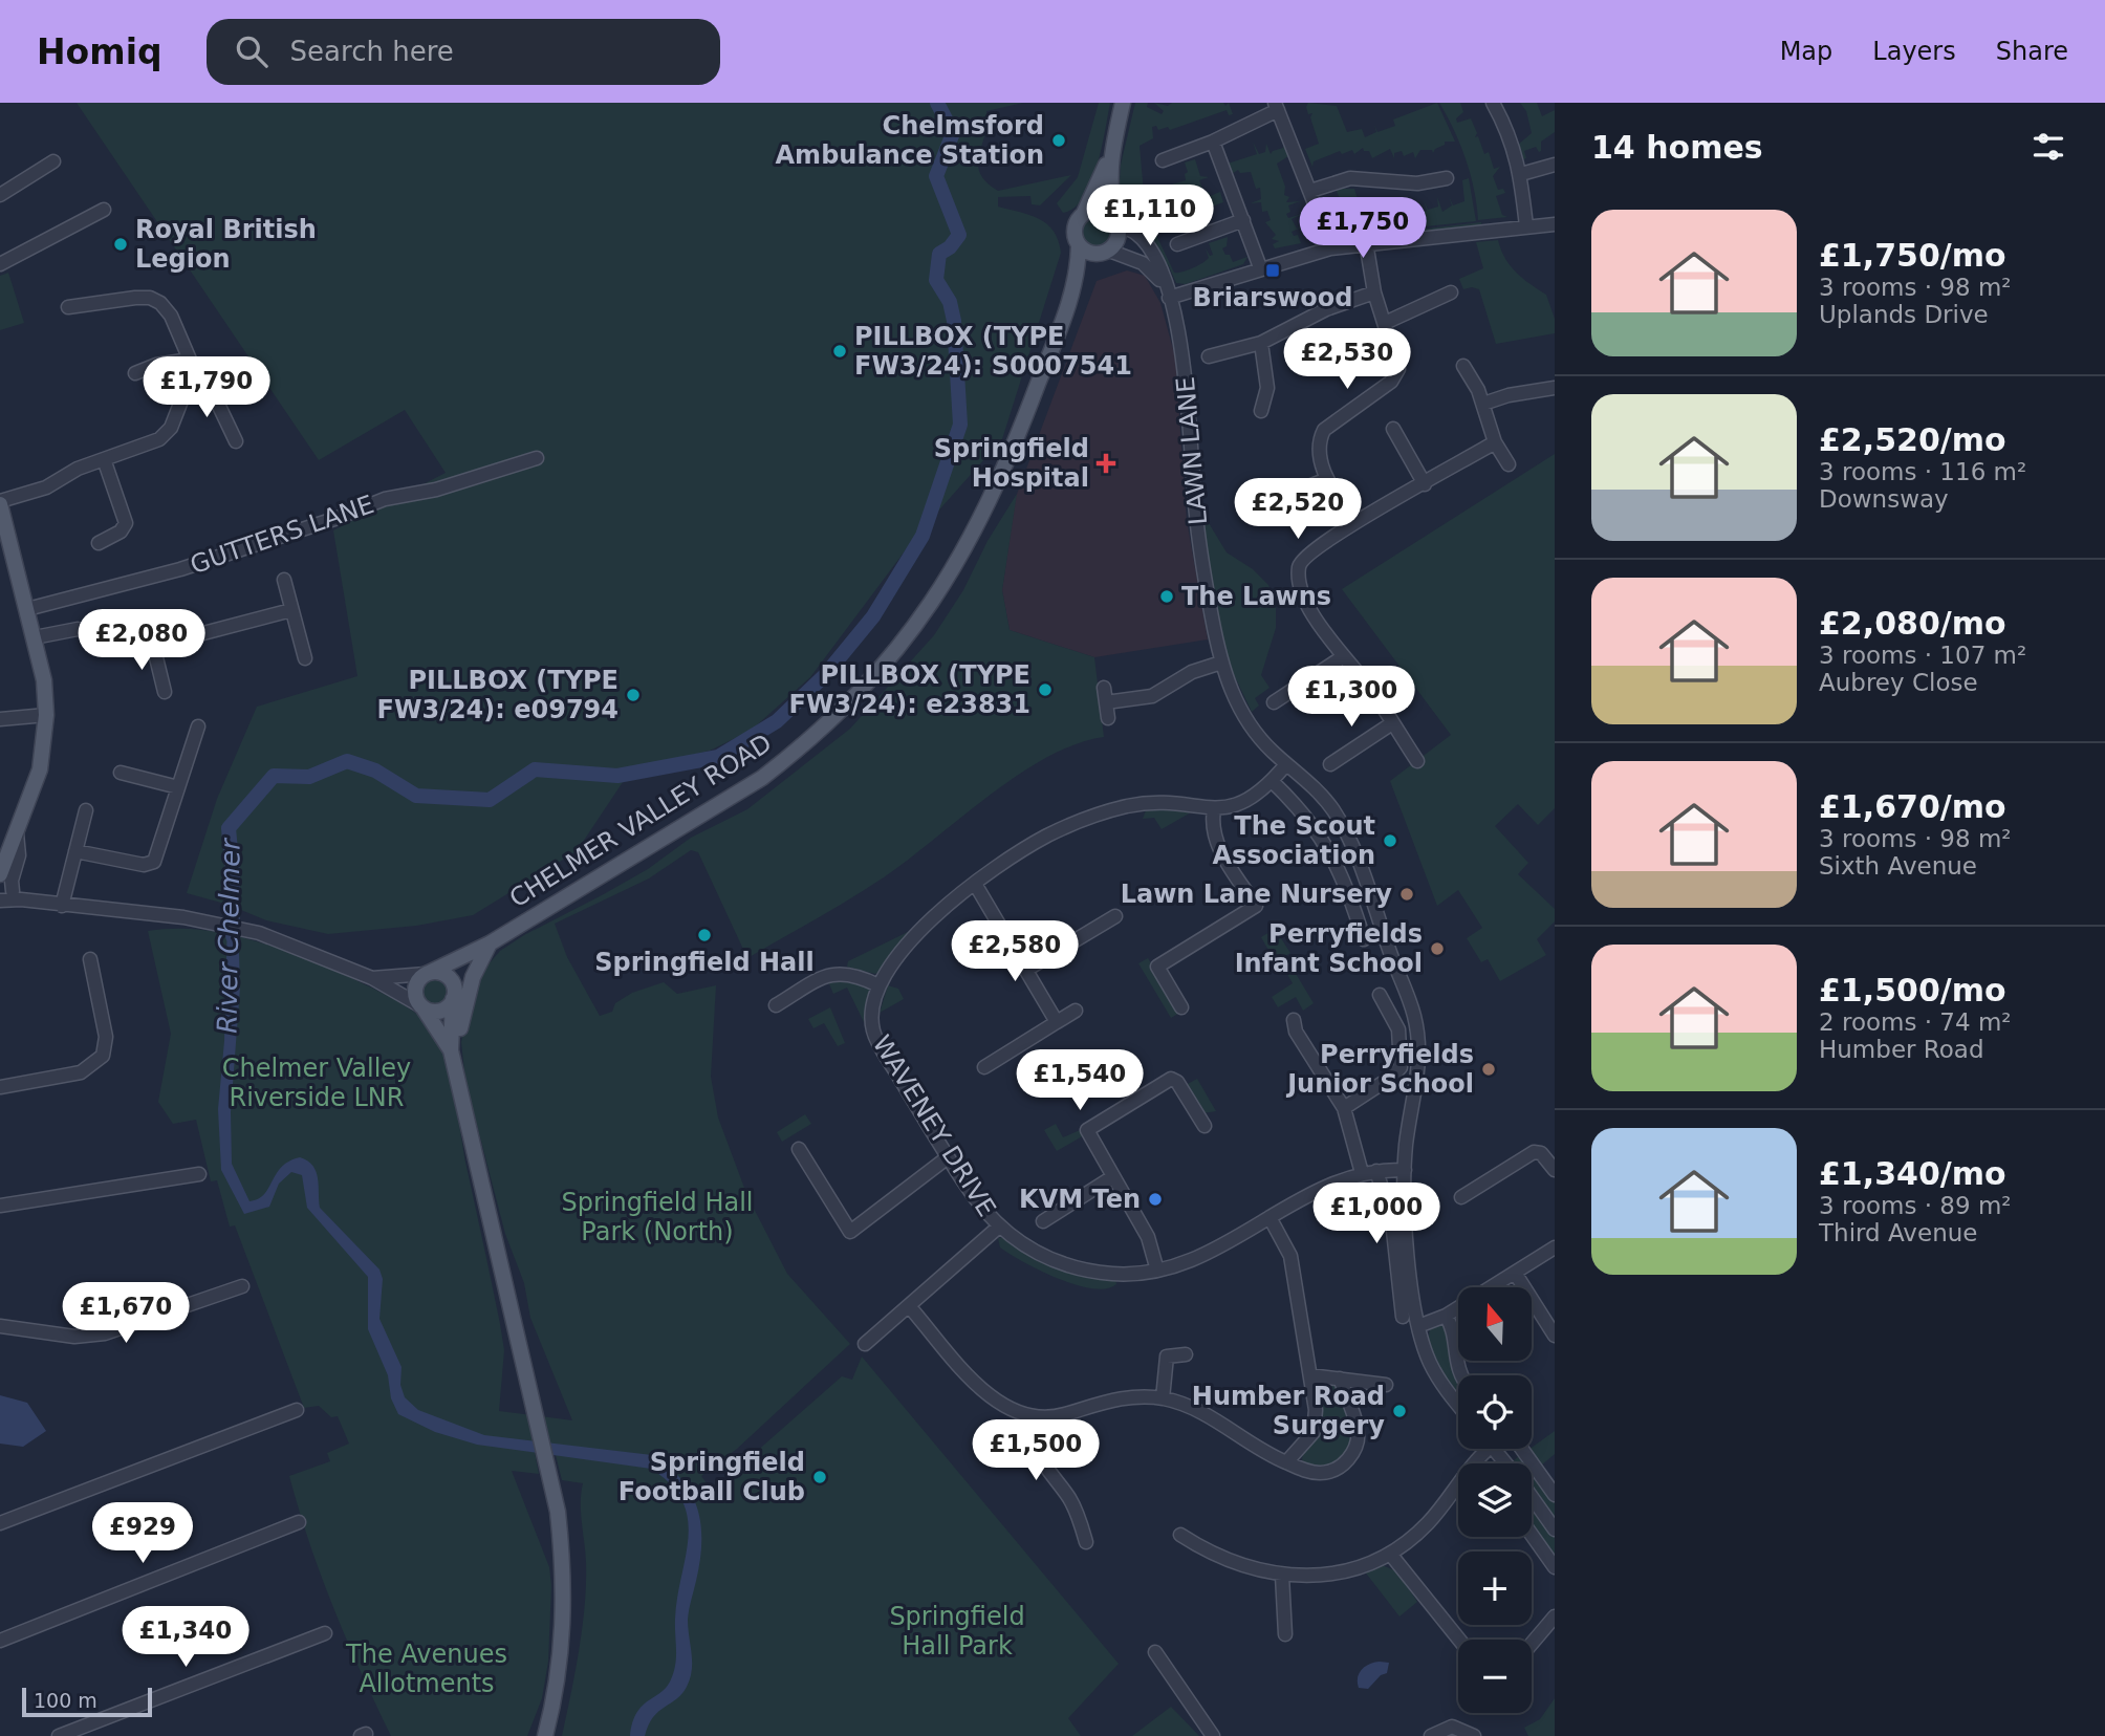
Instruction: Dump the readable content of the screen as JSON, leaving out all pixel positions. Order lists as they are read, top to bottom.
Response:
{
  "streets": {
    "main road": ["CHELMER VALLEY ROAD"],
    "street": ["LAWN LANE", "GUTTERS LANE", "WAVENEY DRIVE"]
  },
  "crossings": [
    ["LAWN LANE", "CHELMER VALLEY ROAD"],
    ["LAWN LANE", "WAVENEY DRIVE"]
  ],
  "water": ["River Chelmer"],
  "parks": [
    "Chelmer Valley Riverside LNR",
    "Springfield Hall Park (North)",
    "Springfield Hall Park",
    "The Avenues Allotments"
  ],
  "places": {
    "other": [
      "Chelmsford Ambulance Station",
      "Royal British Legion",
      "PILLBOX (TYPE FW3/24): S0007541",
      "The Lawns",
      "PILLBOX (TYPE FW3/24): e23831",
      "PILLBOX (TYPE FW3/24): e09794",
      "The Scout Association",
      "Lawn Lane Nursery",
      "Springfield Hall",
      "Perryfields Infant School",
      "Perryfields Junior School",
      "KVM Ten",
      "Humber Road Surgery",
      "Springfield Football Club"
    ],
    "transit": ["Briarswood"],
    "health": ["Springfield Hospital"]
  },
  "scale_bar": "100 m",
  "north": "top",
  "page": {
    "header": "Homiq",
    "search": "Search here",
    "nav": ["Map", "Layers", "Share"],
    "heading": "14 homes",
    "price": [
      "£1,110",
      "£1,750",
      "£2,530",
      "£1,790",
      "£2,520",
      "£2,080",
      "£1,300",
      "£2,580",
      "£1,540",
      "£1,000",
      "£1,670",
      "£1,500",
      "£929",
      "£1,340"
    ],
    "list": [
      {
        "name": "£1,750/mo",
        "note": "3 rooms · 98 m² · Uplands Drive"
      },
      {
        "name": "£2,520/mo",
        "note": "3 rooms · 116 m² · Downsway"
      },
      {
        "name": "£2,080/mo",
        "note": "3 rooms · 107 m² · Aubrey Close"
      },
      {
        "name": "£1,670/mo",
        "note": "3 rooms · 98 m² · Sixth Avenue"
      },
      {
        "name": "£1,500/mo",
        "note": "2 rooms · 74 m² · Humber Road"
      },
      {
        "name": "£1,340/mo",
        "note": "3 rooms · 89 m² · Third Avenue"
      }
    ],
    "map_buttons": ["+", "−"],
    "scale": "100 m"
  }
}
